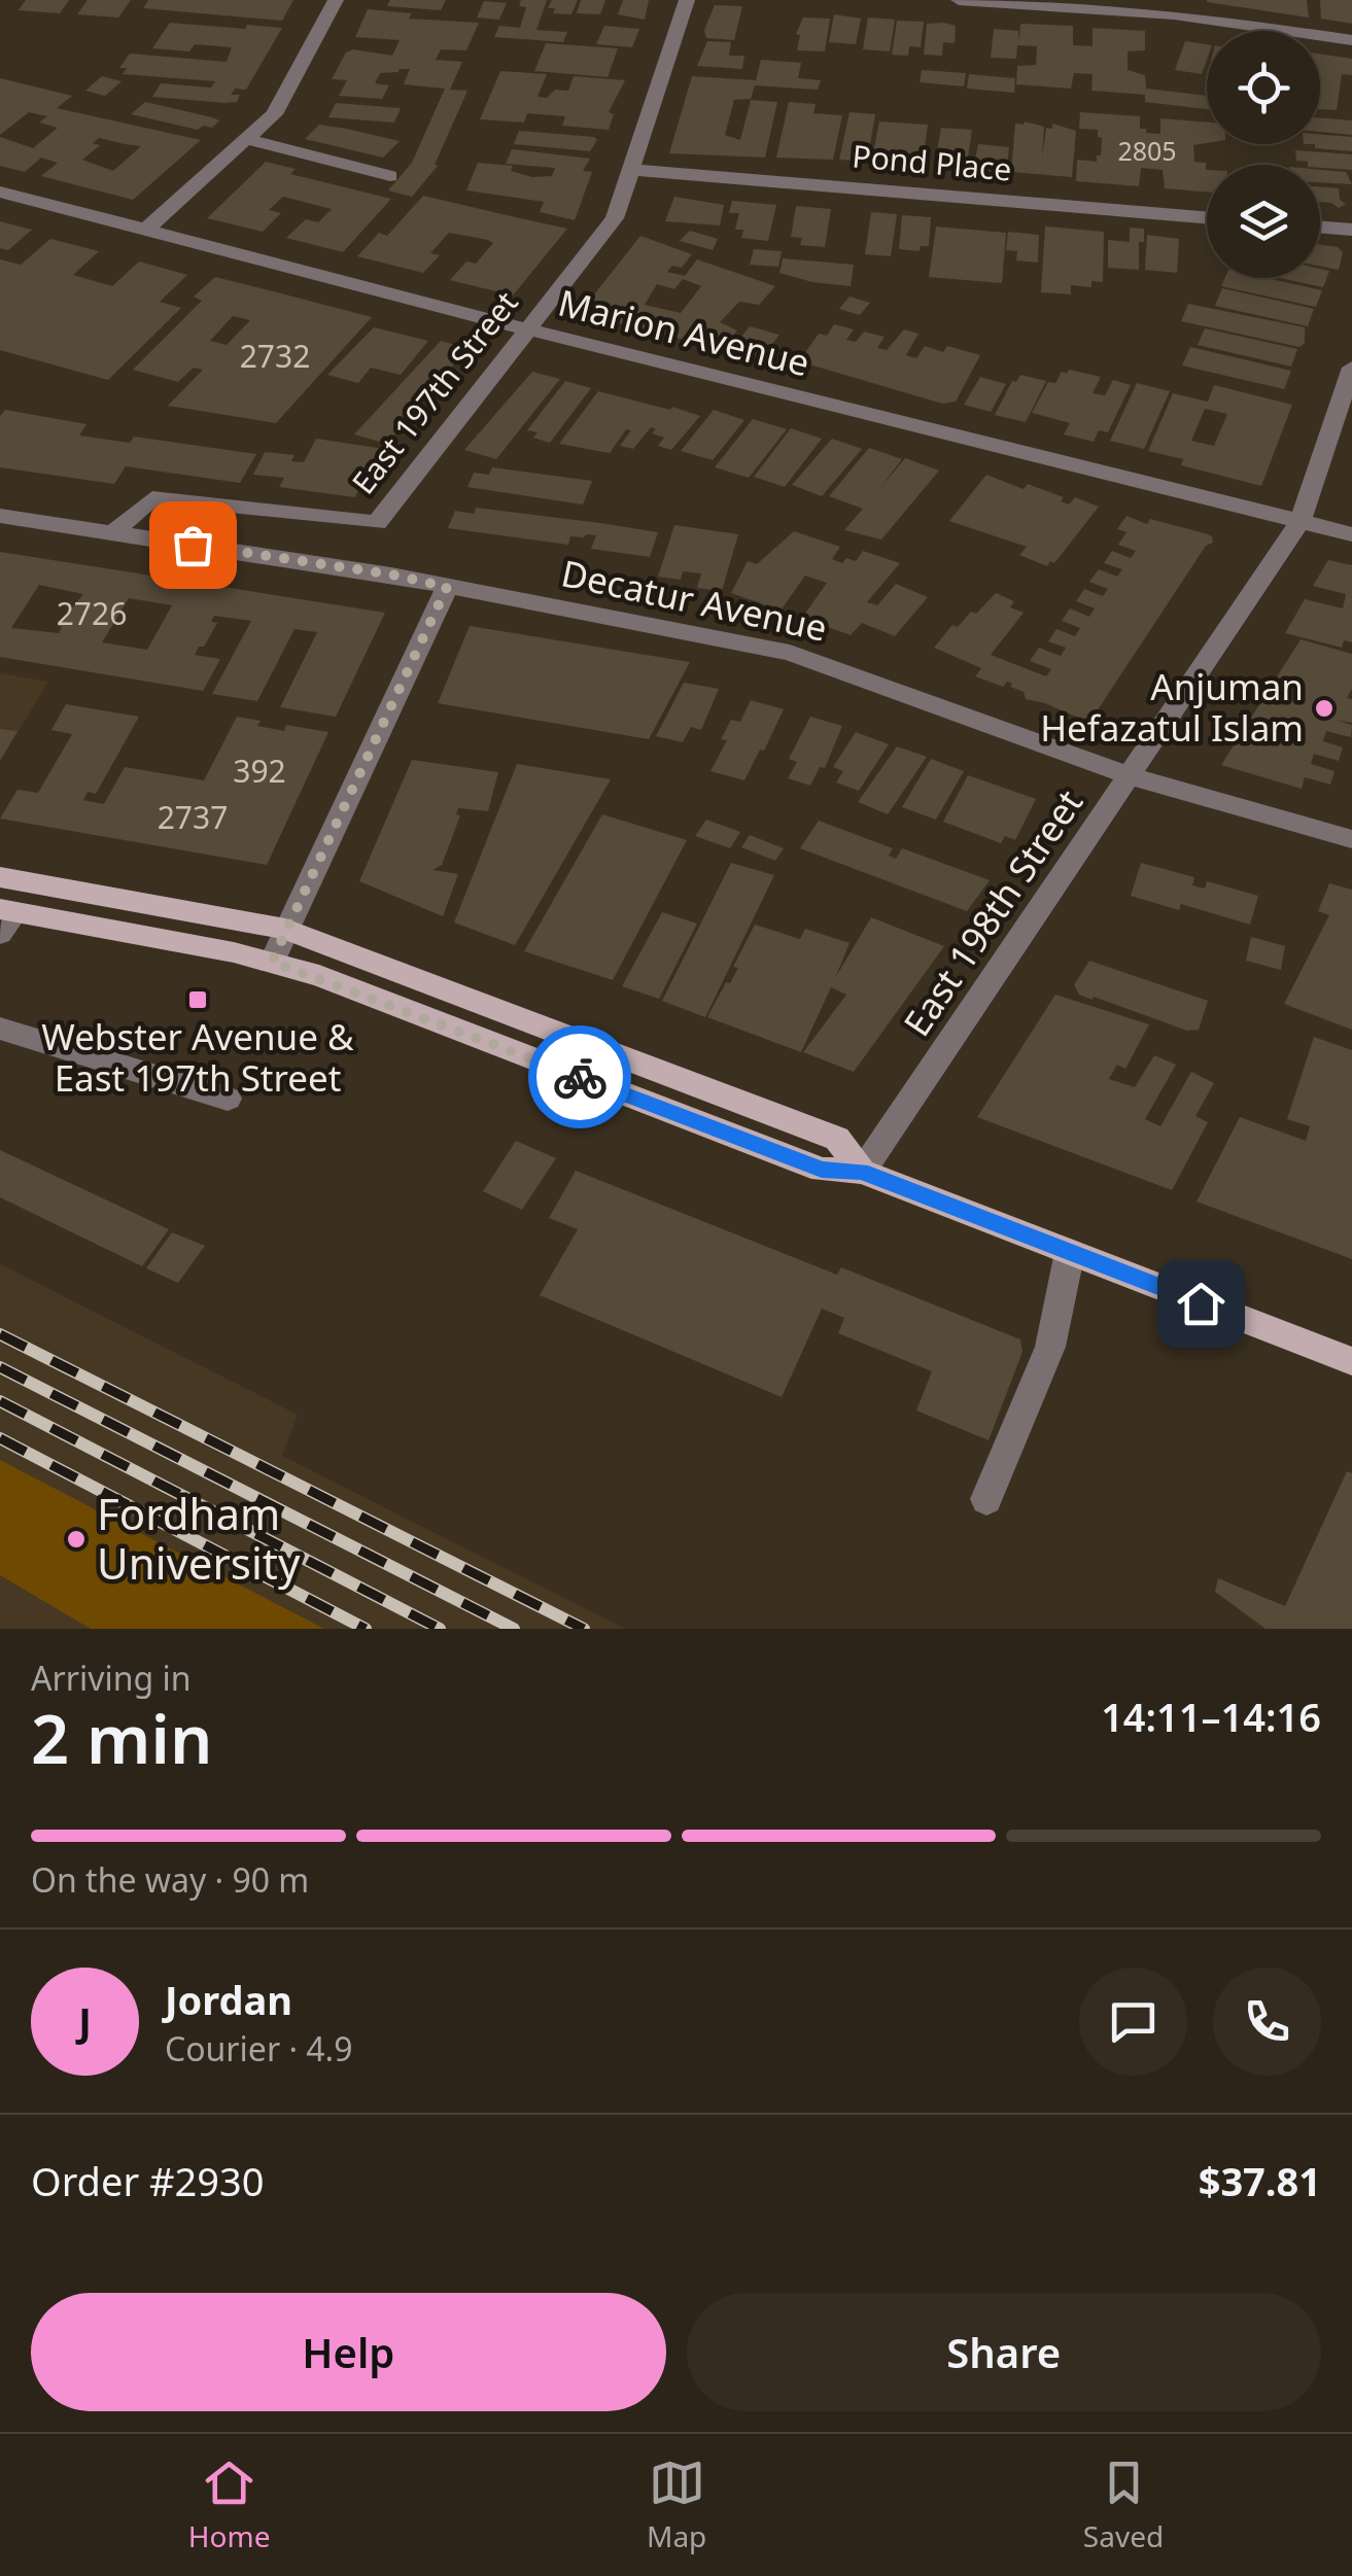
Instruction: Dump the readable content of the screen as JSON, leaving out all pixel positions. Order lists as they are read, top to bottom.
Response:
{
  "streets": {
    "street": [
      "Pond Place",
      "Marion Avenue",
      "East 197th Street",
      "Decatur Avenue",
      "East 198th Street"
    ]
  },
  "crossings": [
    ["Pond Place", "East 197th Street"],
    ["Marion Avenue", "East 197th Street"],
    ["Marion Avenue", "East 198th Street"],
    ["East 197th Street", "Decatur Avenue"],
    ["Decatur Avenue", "East 198th Street"]
  ],
  "places": {
    "other": ["Anjuman Hefazatul Islam", "Fordham University"],
    "transit": ["Webster Avenue & East 197th Street"]
  },
  "house_numbers": [
    "2805",
    "2732",
    "2726",
    "392",
    "2737"
  ],
  "page": {
    "heading": ["2 min", "Arriving in", "14:11–14:16"],
    "panel": [
      "Jordan",
      "Courier · 4.9",
      "Order #2930",
      "$37.81"
    ],
    "bar": "On the way · 90 m",
    "round": "J",
    "buttons": ["Help", "Share"],
    "tabs": ["Home", "Map", "Saved"]
  }
}
